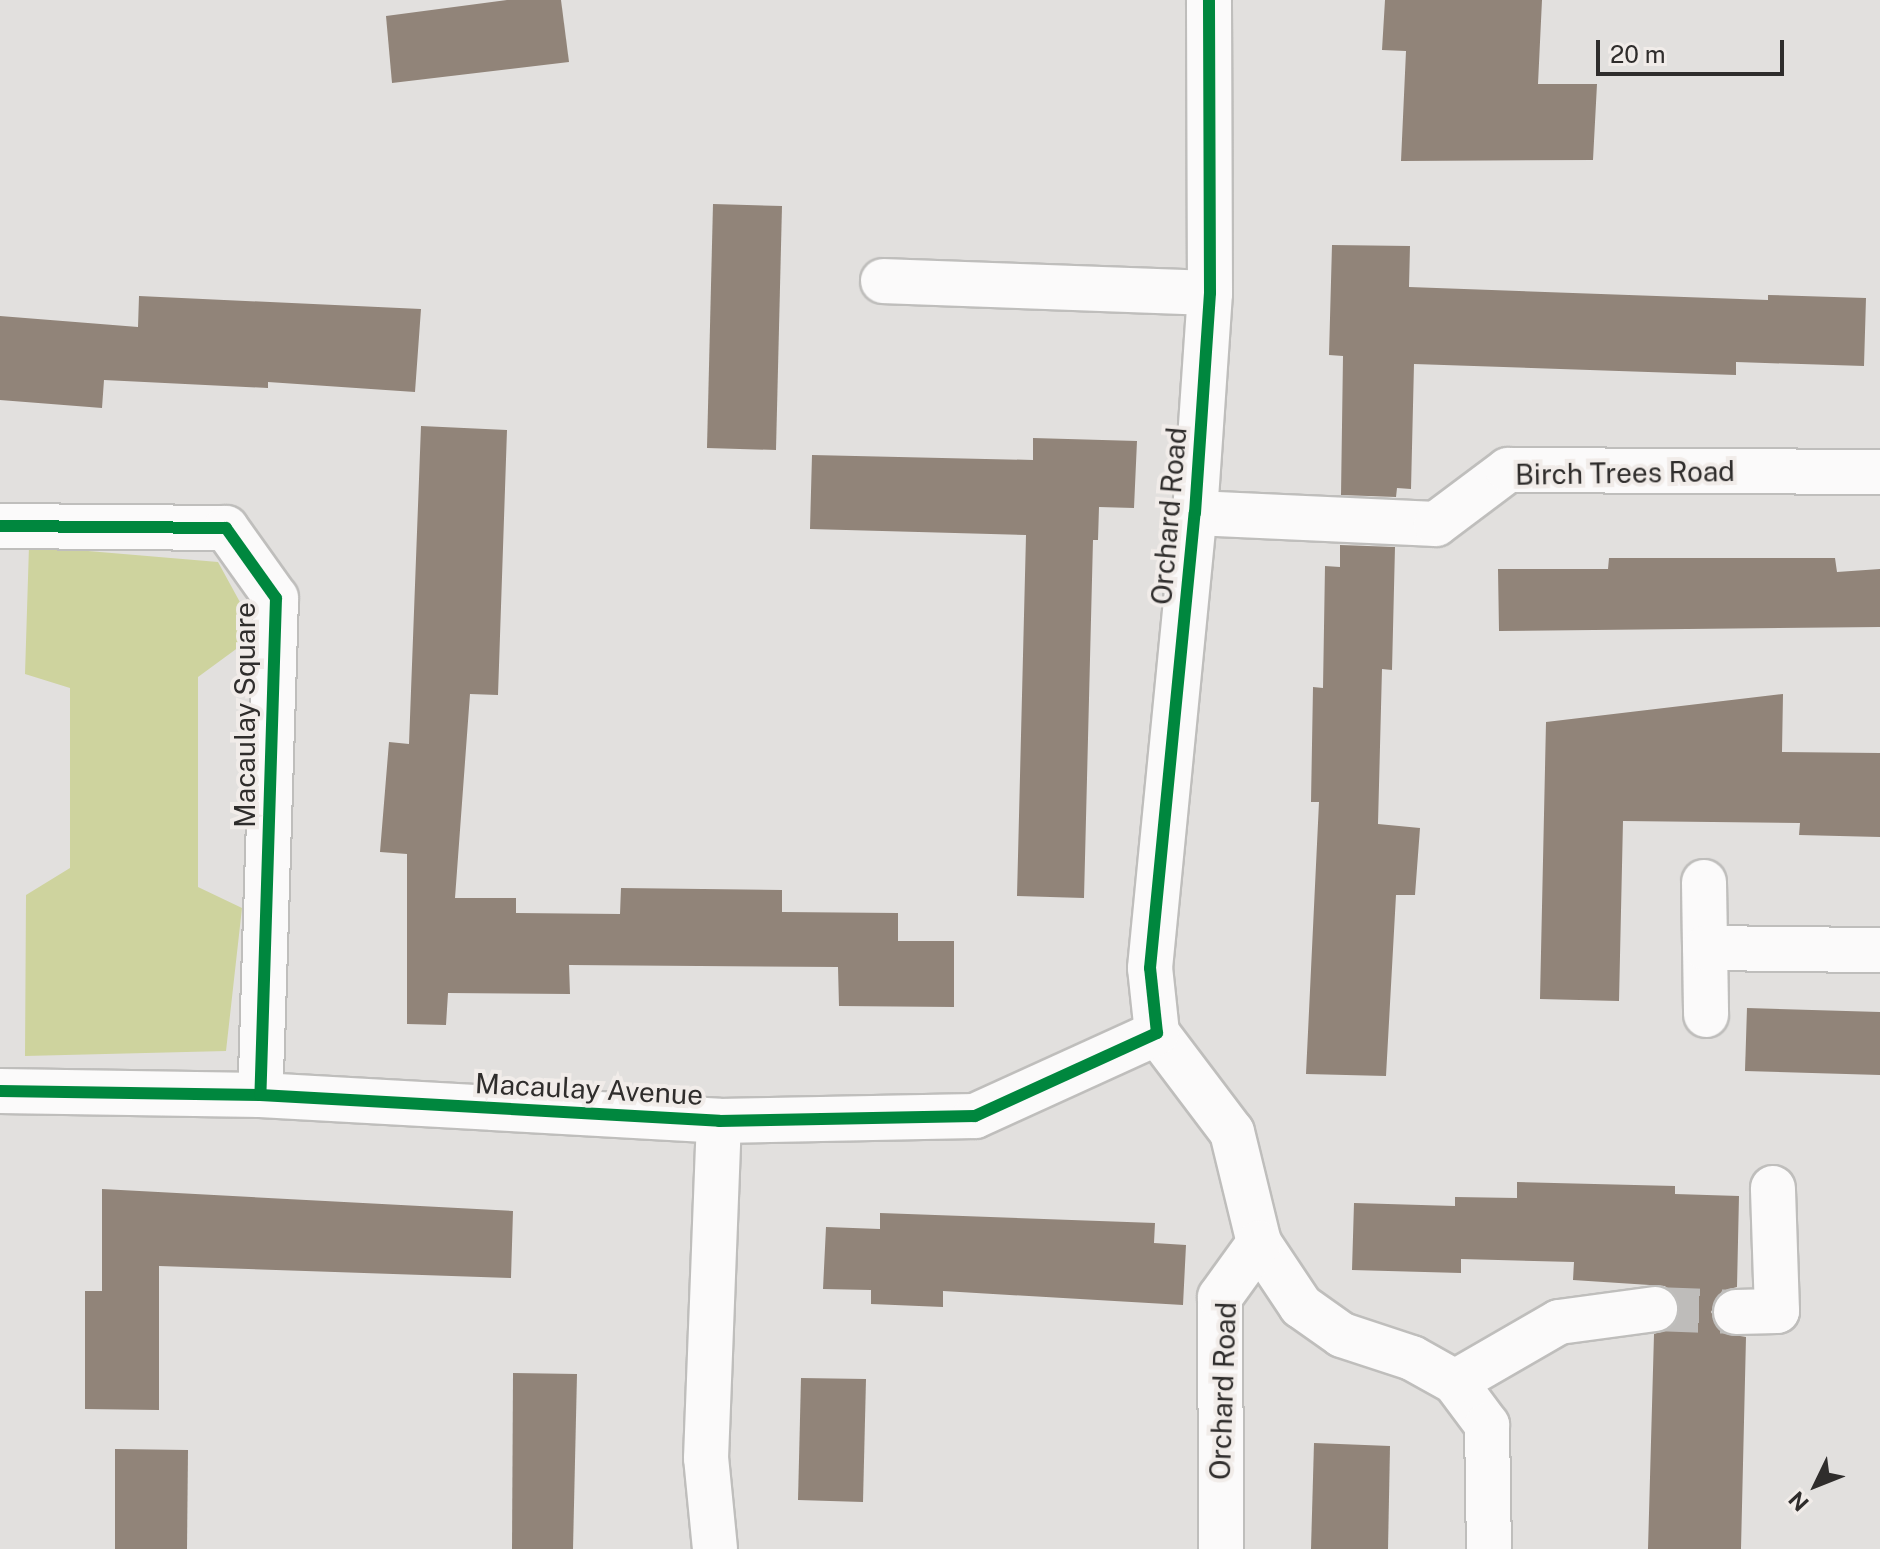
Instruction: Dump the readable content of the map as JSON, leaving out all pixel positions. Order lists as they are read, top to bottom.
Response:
{
  "streets": {
    "street": [
      "Birch Trees Road",
      "Orchard Road",
      "Macaulay Square",
      "Macaulay Avenue"
    ]
  },
  "crossings": [
    ["Birch Trees Road", "Orchard Road"],
    ["Orchard Road", "Macaulay Avenue"],
    ["Macaulay Square", "Macaulay Avenue"]
  ],
  "scale_bar": "20 m",
  "north": "bottom left"
}
